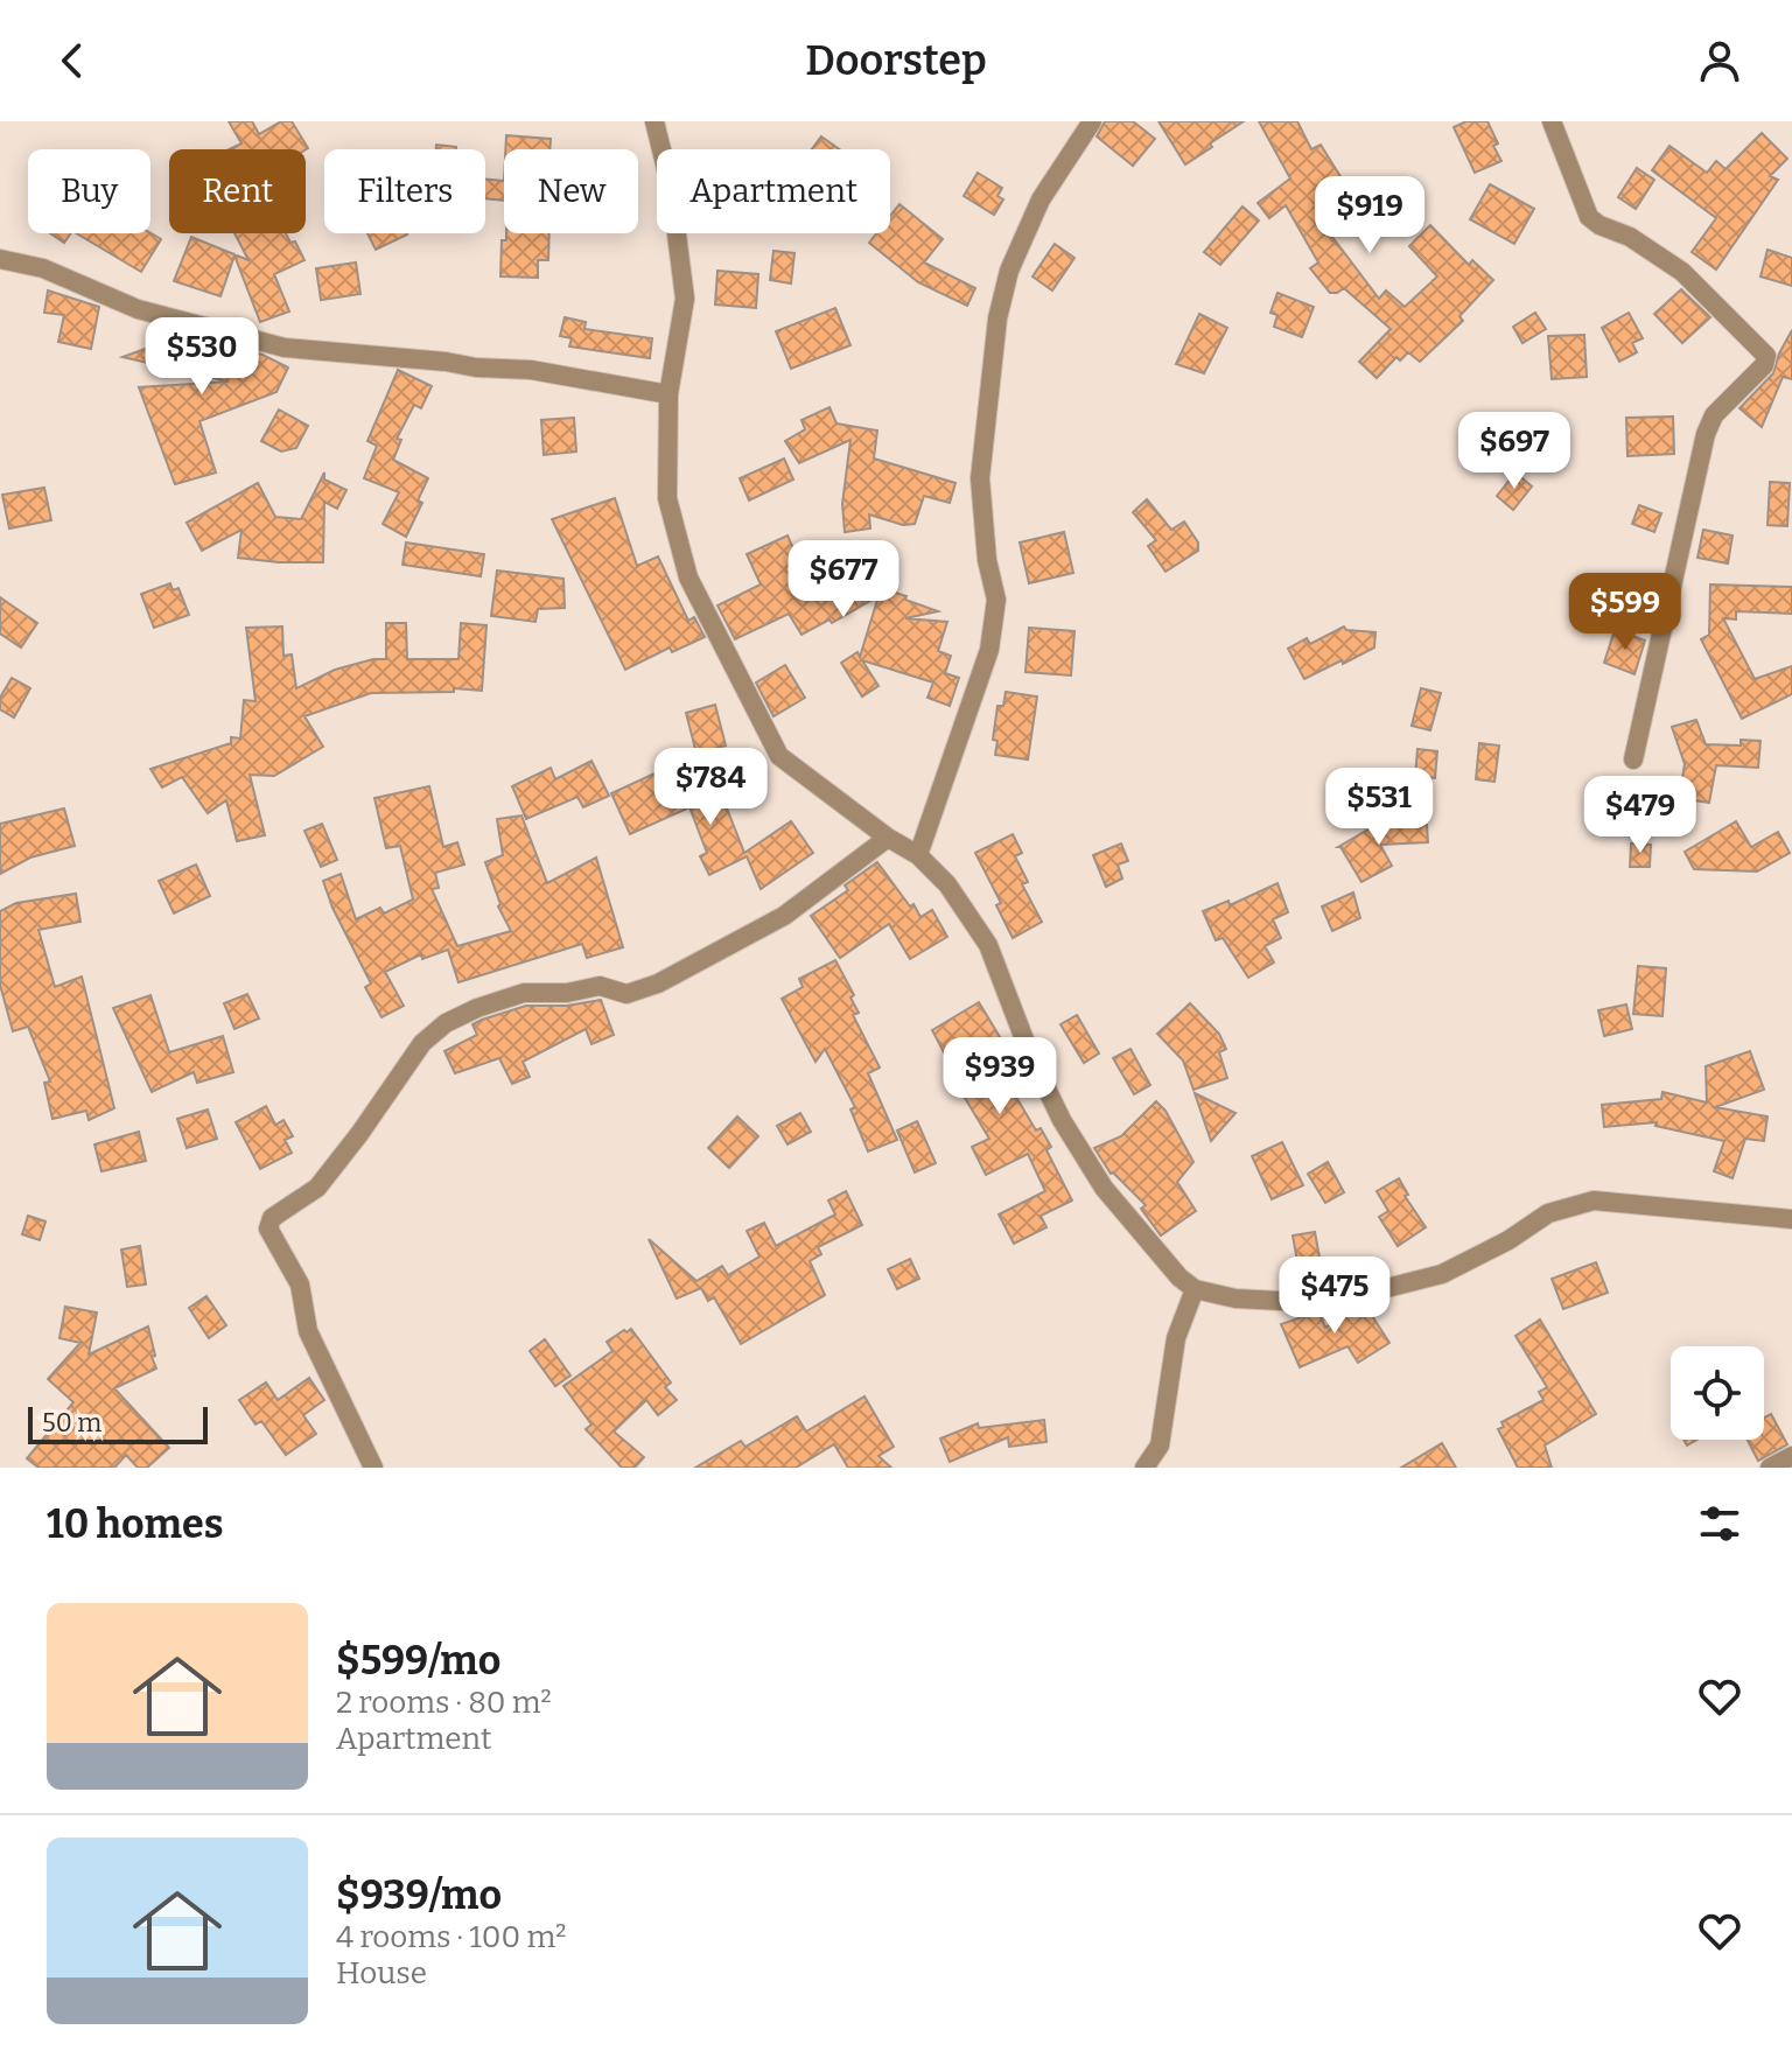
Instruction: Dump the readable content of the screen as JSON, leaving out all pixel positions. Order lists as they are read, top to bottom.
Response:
{
  "scale_bar": "50 m",
  "page": {
    "header": "Doorstep",
    "chip": [
      "Buy",
      "Rent",
      "Filters",
      "New",
      "Apartment"
    ],
    "price": [
      "$919",
      "$530",
      "$697",
      "$677",
      "$599",
      "$784",
      "$531",
      "$479",
      "$939",
      "$475"
    ],
    "scale": "50 m",
    "heading": "10 homes",
    "list": [
      {
        "name": "$599/mo",
        "note": "2 rooms · 80 m² · Apartment"
      },
      {
        "name": "$939/mo",
        "note": "4 rooms · 100 m² · House"
      }
    ]
  }
}
